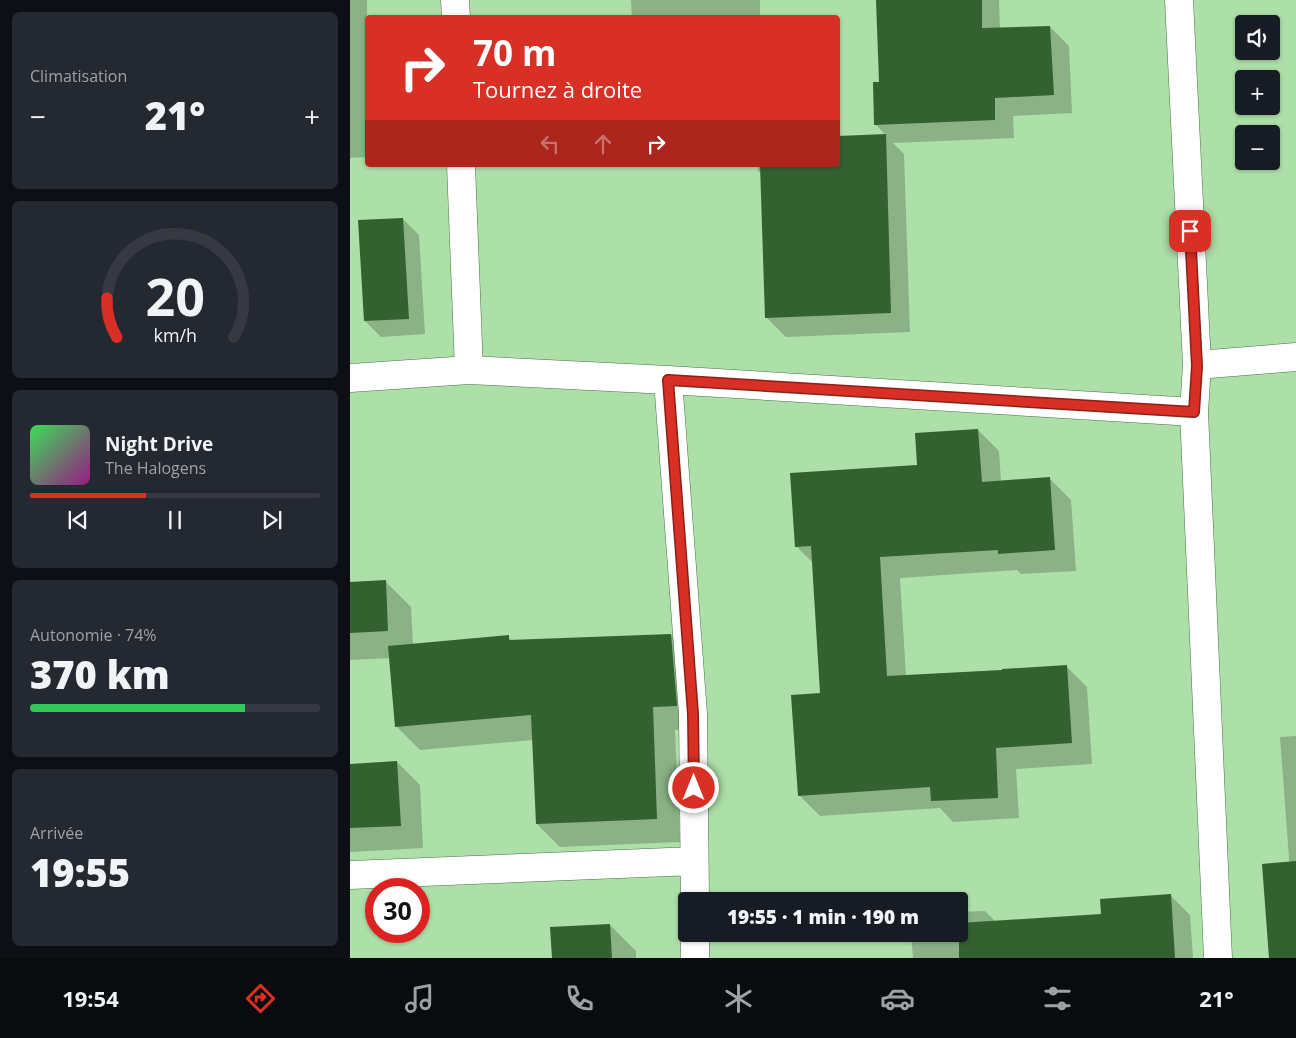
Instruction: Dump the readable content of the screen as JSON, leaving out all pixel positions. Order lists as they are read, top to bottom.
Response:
{
  "page": {
    "tile": [
      "Climatisation",
      ["Autonomie · 74%", "370 km"],
      ["Arrivée", "19:55"]
    ],
    "map_buttons": ["+", "−"],
    "turn": ["70 m", "Tournez à droite"],
    "heat": ["−", "21°", "+"],
    "song": ["Night Drive", "The Halogens"],
    "limit": "30",
    "trip": "19:55 · 1 min · 190 m",
    "tabs": ["19:54", "21°"],
    "gauge": ["20", "km/h"]
  }
}
